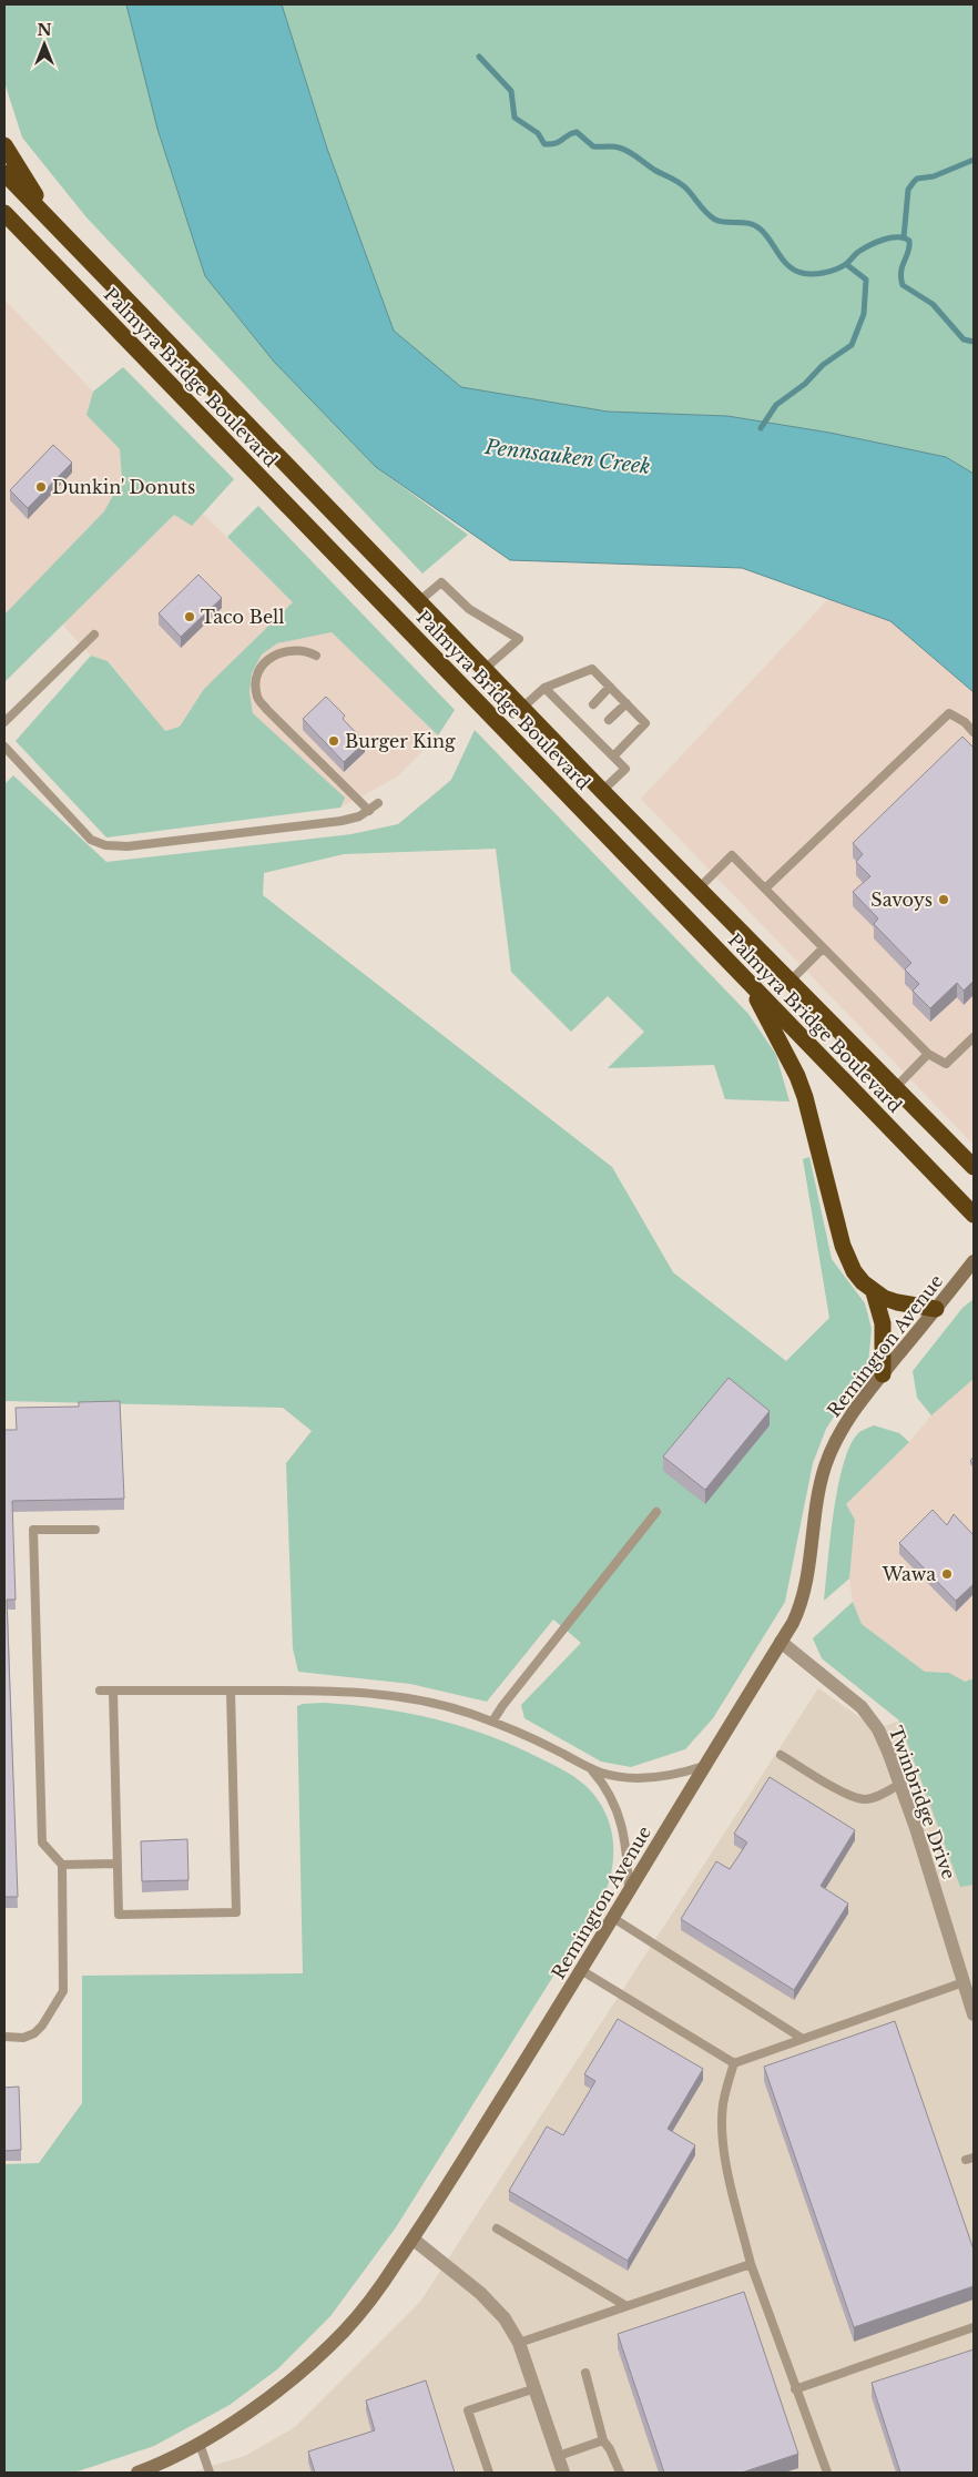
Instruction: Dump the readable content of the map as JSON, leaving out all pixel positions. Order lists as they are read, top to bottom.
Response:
{
  "streets": {
    "highway": ["Palmyra Bridge Boulevard"],
    "street": ["Remington Avenue", "Twinbridge Drive"]
  },
  "crossings": [
    ["Remington Avenue", "Twinbridge Drive"]
  ],
  "water": ["Pennsauken Creek"],
  "places": [
    "Dunkin' Donuts",
    "Taco Bell",
    "Burger King",
    "Savoys",
    "Wawa"
  ],
  "north": "top"
}
